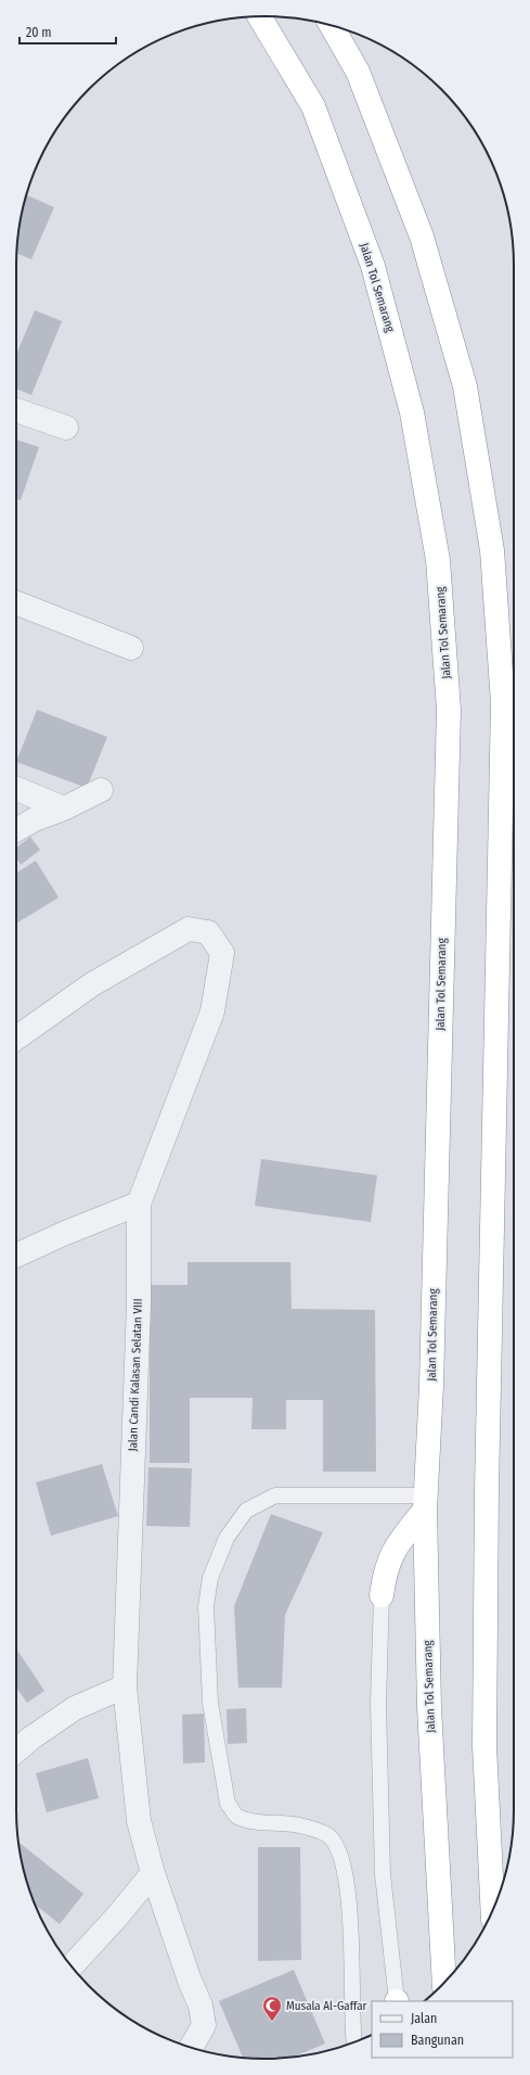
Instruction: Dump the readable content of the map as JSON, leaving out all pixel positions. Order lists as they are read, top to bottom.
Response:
{
  "streets": {
    "highway": ["Jalan Tol Semarang"],
    "street": ["Jalan Candi Kalasan Selatan VIII"]
  },
  "places": {
    "mosque": ["Musala Al-Gaffar"]
  },
  "legend": ["Jalan", "Bangunan"],
  "scale_bar": "20 m"
}
